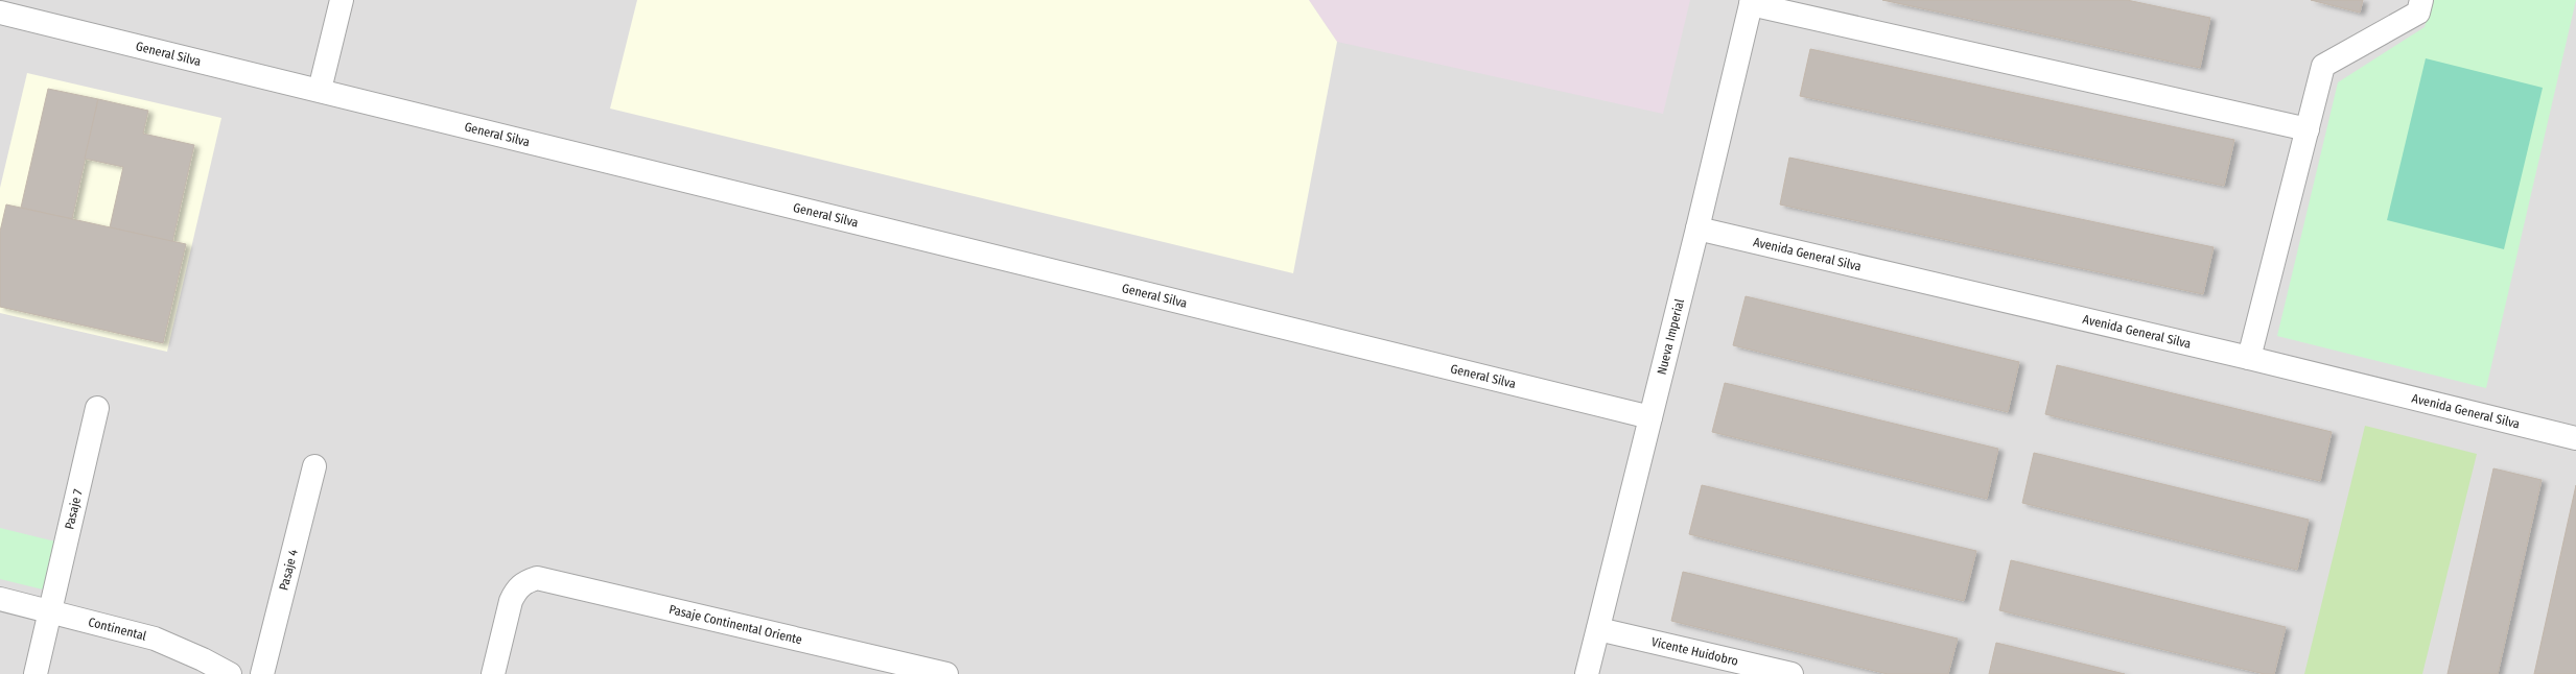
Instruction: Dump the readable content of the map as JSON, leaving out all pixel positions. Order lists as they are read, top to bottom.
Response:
{
  "streets": {
    "street": [
      "General Silva",
      "Avenida General Silva",
      "Nueva Imperial",
      "Pasaje 7",
      "Pasaje 4",
      "Pasaje Continental Oriente",
      "Continental",
      "Vicente Huidobro"
    ]
  },
  "crossings": [
    ["General Silva", "Nueva Imperial"],
    ["Avenida General Silva", "Nueva Imperial"],
    ["Nueva Imperial", "Vicente Huidobro"],
    ["Pasaje 7", "Continental"]
  ]
}
